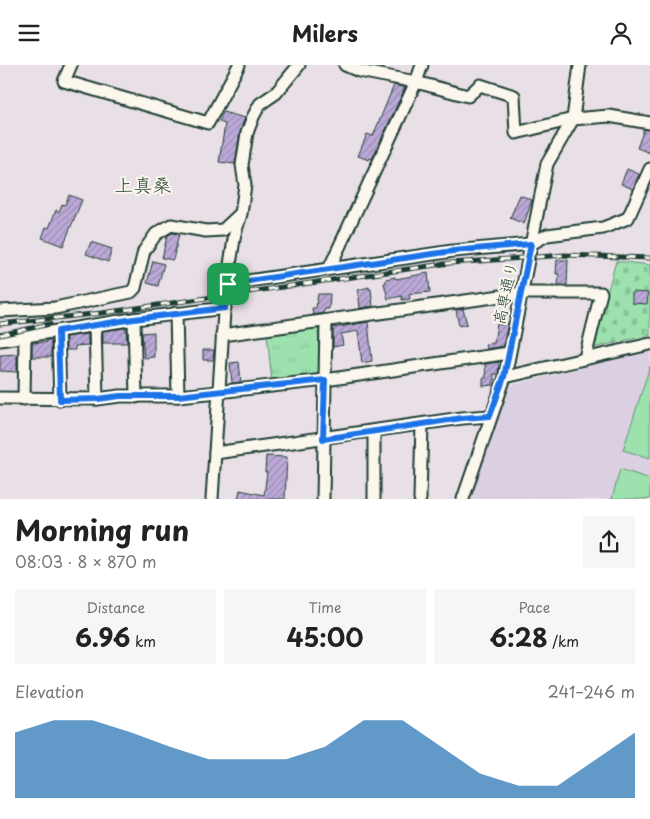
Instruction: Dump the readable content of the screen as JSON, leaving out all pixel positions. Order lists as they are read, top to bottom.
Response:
{
  "streets": {
    "street": ["高専通り"]
  },
  "districts": ["上真桑"],
  "page": {
    "header": "Milers",
    "heading": ["Morning run", "08:03 · 8 × 870 m"],
    "stats": [
      ["Distance", "6.96 km"],
      ["Time", "45:00"],
      ["Pace", "6:28 /km"]
    ],
    "chart": ["Elevation", "241–246 m"]
  }
}
